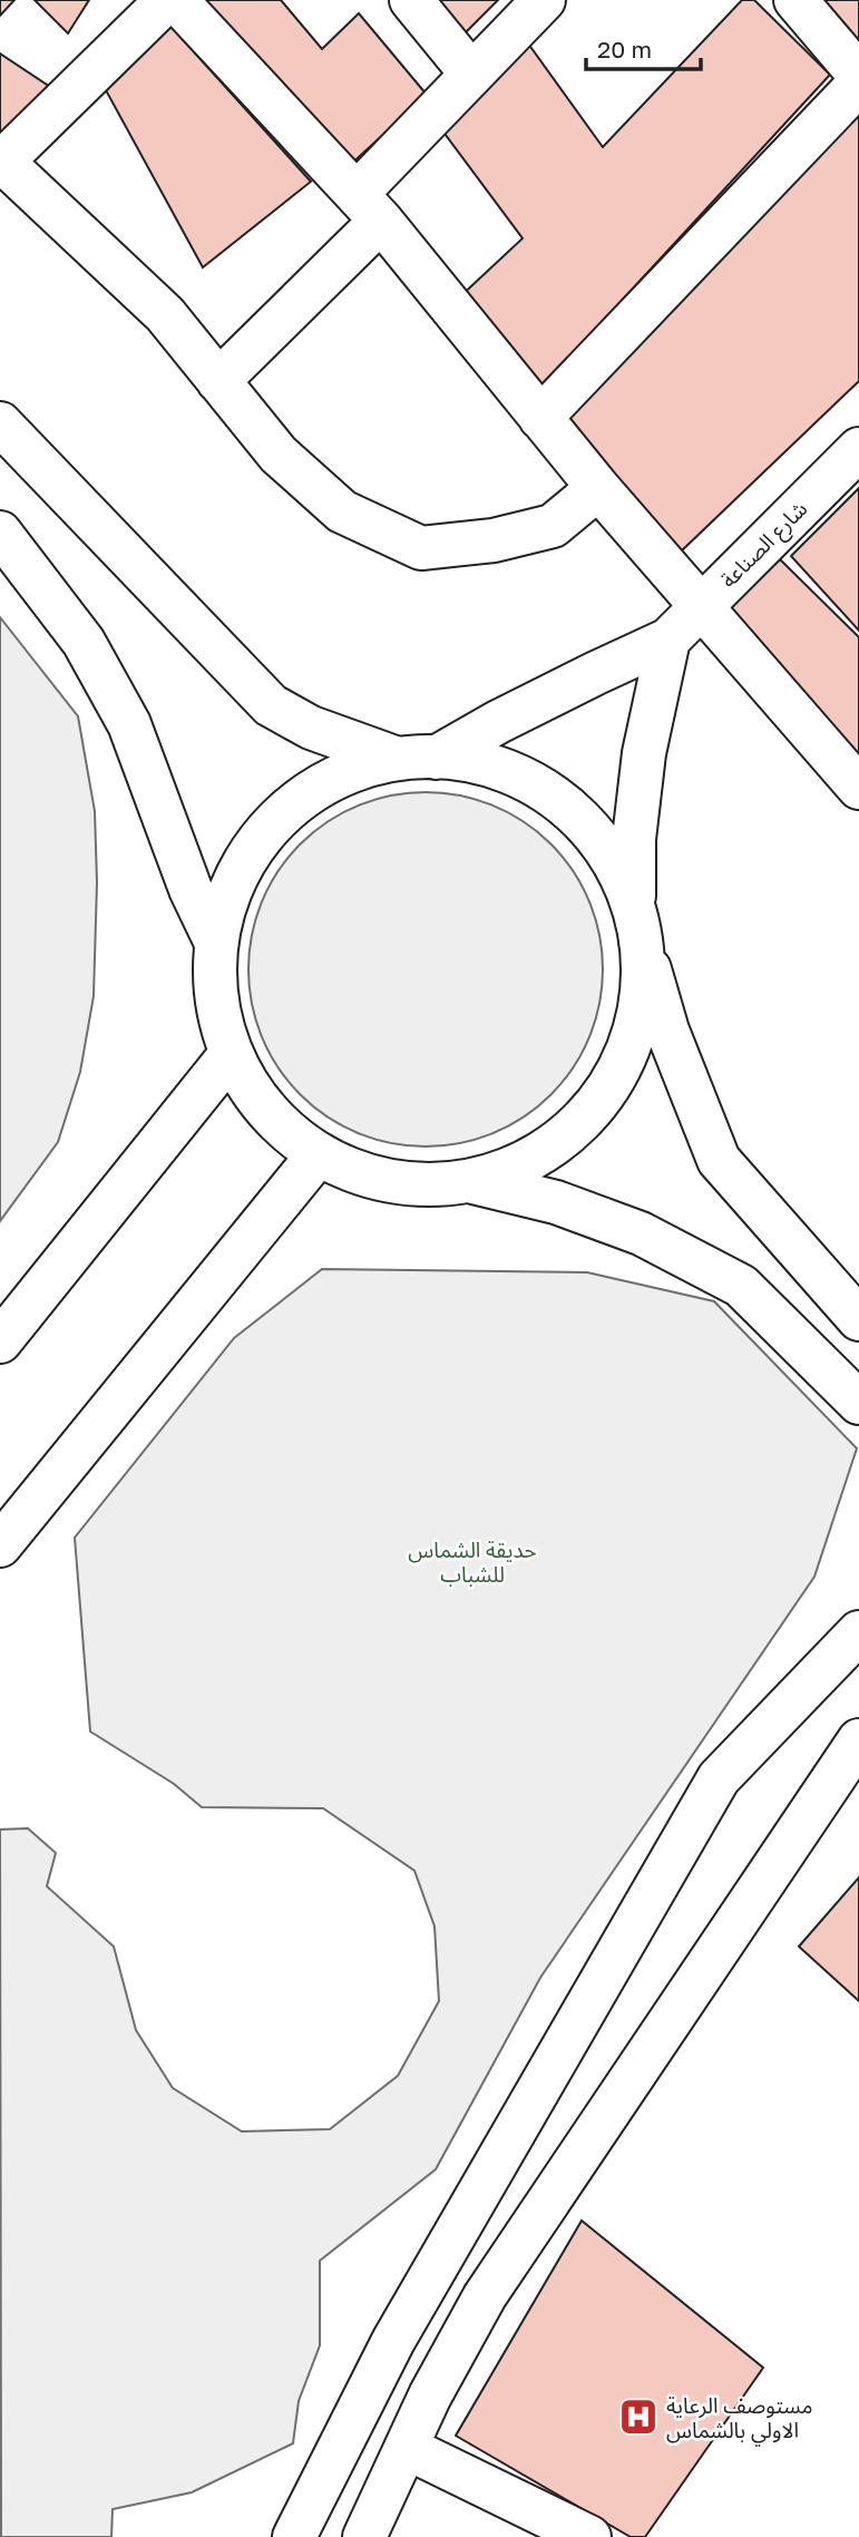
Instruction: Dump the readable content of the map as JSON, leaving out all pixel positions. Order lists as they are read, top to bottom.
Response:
{
  "streets": {
    "street": ["شارع الصناعة"]
  },
  "parks": ["حديقة الشماس للشباب"],
  "places": {
    "hospital": ["مستوصف الرعاية الاولي بالشماس"]
  },
  "scale_bar": "20 m"
}
